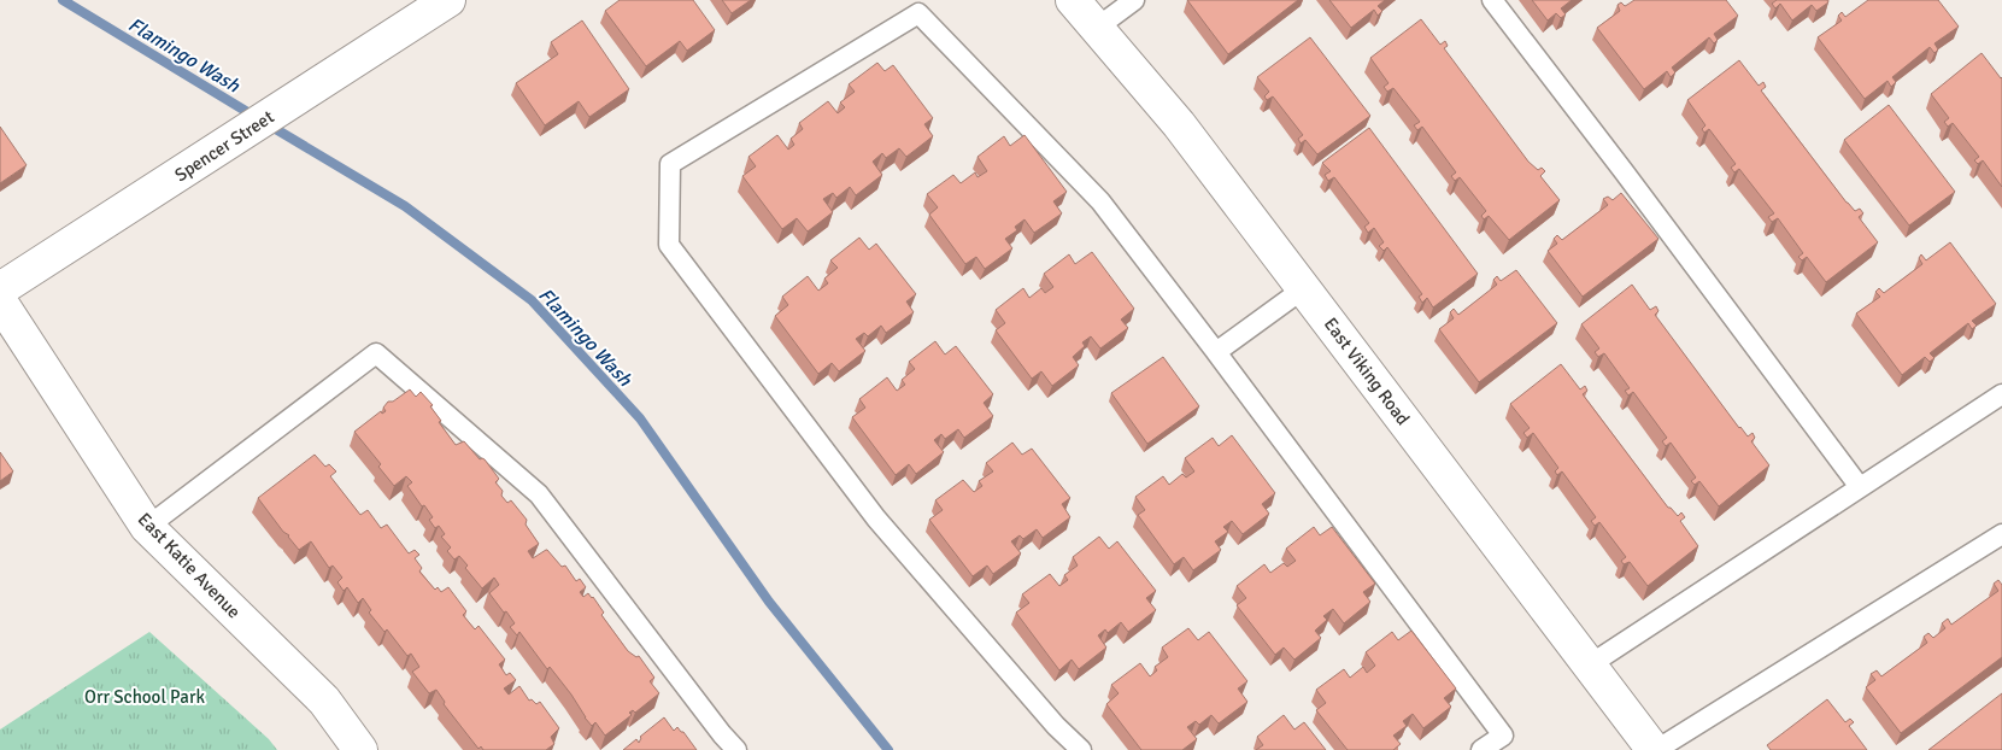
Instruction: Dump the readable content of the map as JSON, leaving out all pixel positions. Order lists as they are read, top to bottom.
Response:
{
  "streets": {
    "street": ["Spencer Street", "East Viking Road", "East Katie Avenue"]
  },
  "water": ["Flamingo Wash"],
  "parks": ["Orr School Park"]
}
